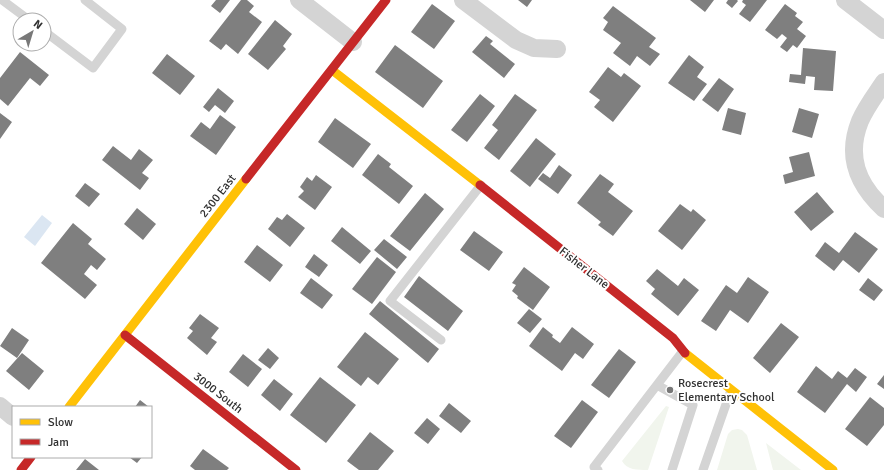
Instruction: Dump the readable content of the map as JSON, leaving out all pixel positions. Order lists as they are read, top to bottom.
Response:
{
  "streets": {
    "street": ["2300 East", "Fisher Lane", "3000 South"]
  },
  "crossings": [
    ["2300 East", "Fisher Lane"],
    ["2300 East", "3000 South"]
  ],
  "places": ["Rosecrest Elementary School"],
  "legend": ["Slow", "Jam"],
  "north": "top right"
}
